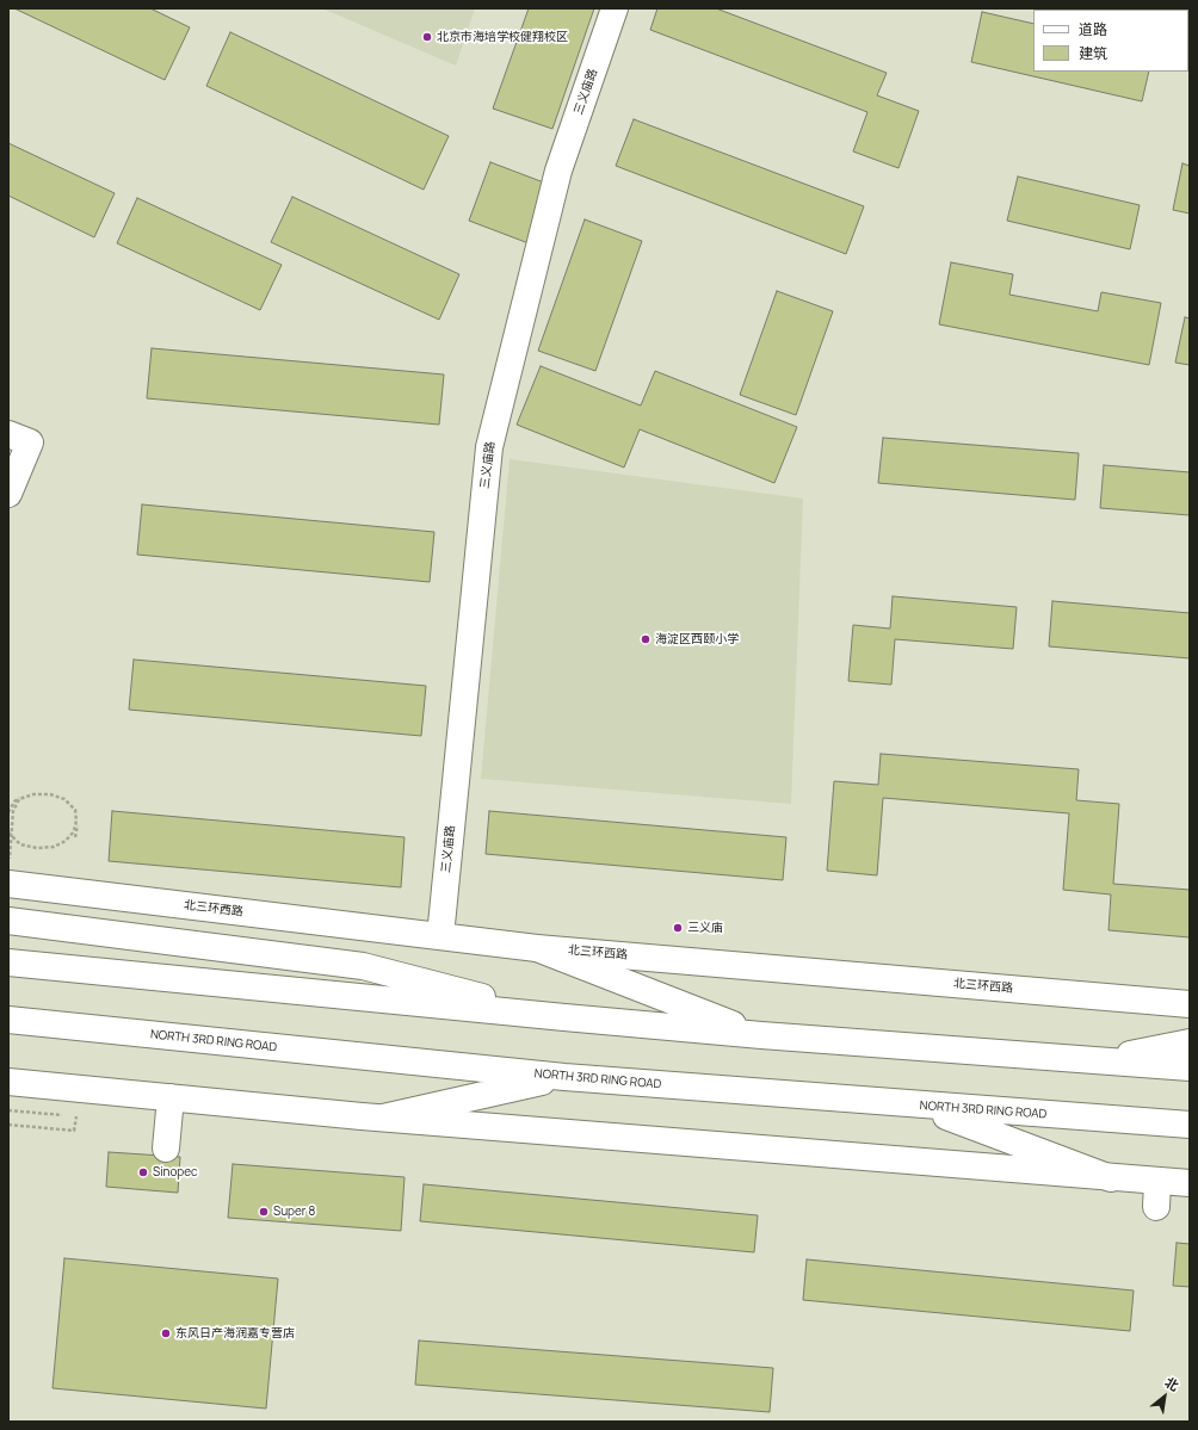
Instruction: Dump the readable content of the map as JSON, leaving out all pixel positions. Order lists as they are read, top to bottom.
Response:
{
  "streets": {
    "main road": ["三义庙路", "北三环西路", "NORTH 3RD RING ROAD"]
  },
  "crossings": [
    ["三义庙路", "北三环西路"]
  ],
  "places": [
    "北京市海培学校健翔校区",
    "海淀区西颐小学",
    "三义庙",
    "Sinopec",
    "Super 8",
    "东风日产海润嘉专营店"
  ],
  "legend": ["道路", "建筑"],
  "north": "top right"
}
